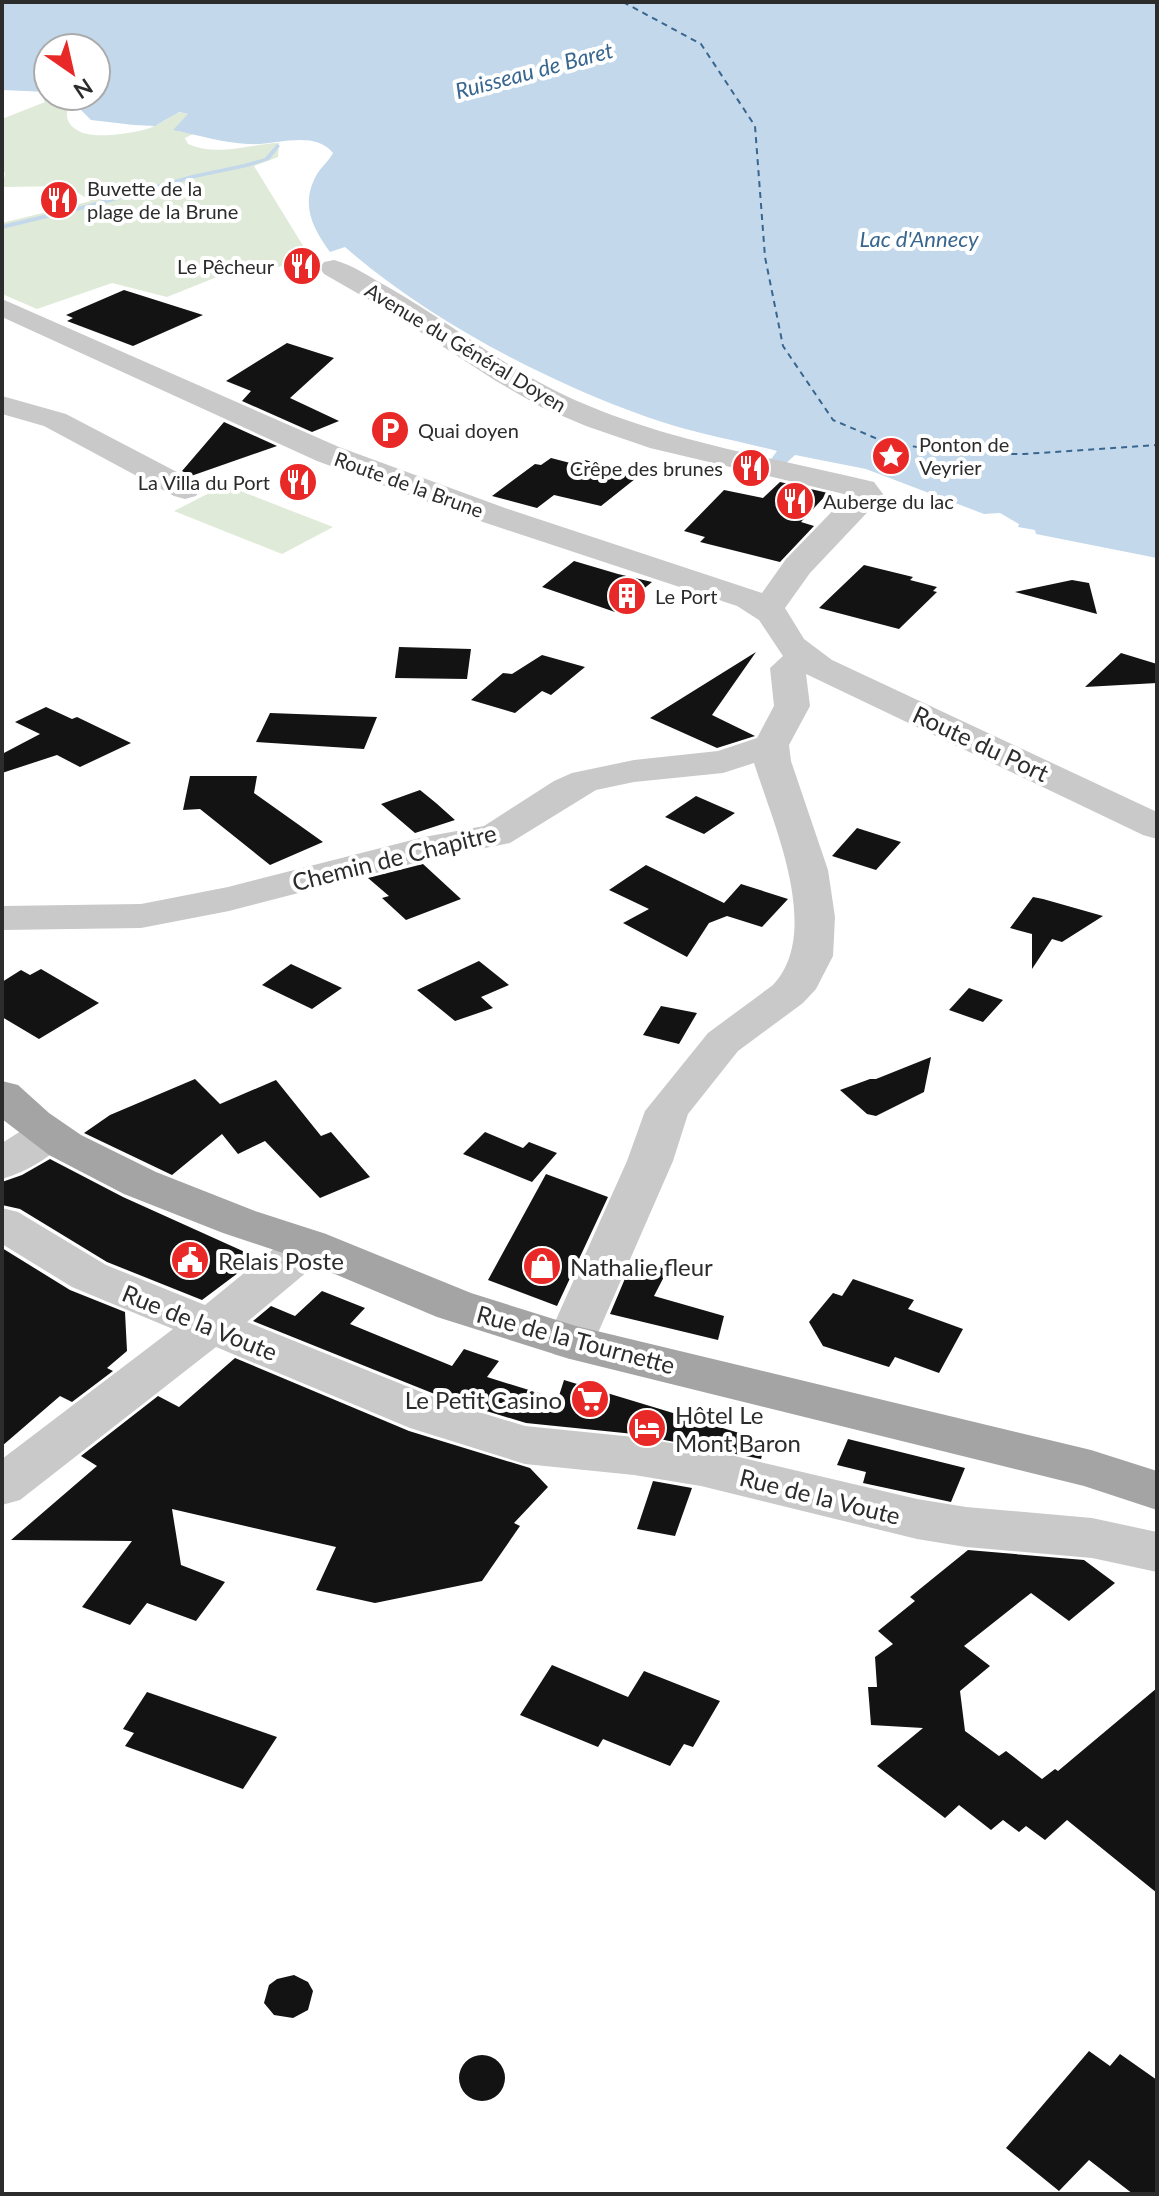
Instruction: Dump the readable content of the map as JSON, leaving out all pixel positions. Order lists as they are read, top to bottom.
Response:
{
  "streets": {
    "main road": ["Rue de la Tournette"],
    "street": [
      "Avenue du Général Doyen",
      "Route de la Brune",
      "Route du Port",
      "Chemin de Chapitre",
      "Rue de la Voute"
    ]
  },
  "crossings": [
    ["Avenue du Général Doyen", "Route de la Brune"]
  ],
  "water": ["Ruisseau de Baret", "Lac d'Annecy"],
  "places": {
    "restaurant": [
      "Buvette de la plage de la Brune",
      "Le Pêcheur",
      "Crêpe des brunes",
      "La Villa du Port",
      "Auberge du lac"
    ],
    "parking": ["Quai doyen"],
    "place": ["Ponton de Veyrier"],
    "building": ["Le Port"],
    "public building": ["Relais Poste"],
    "shop": ["Nathalie fleur"],
    "supermarket": ["Le Petit Casino"],
    "hotel": ["Hôtel Le Mont Baron"]
  },
  "north": "bottom right"
}
